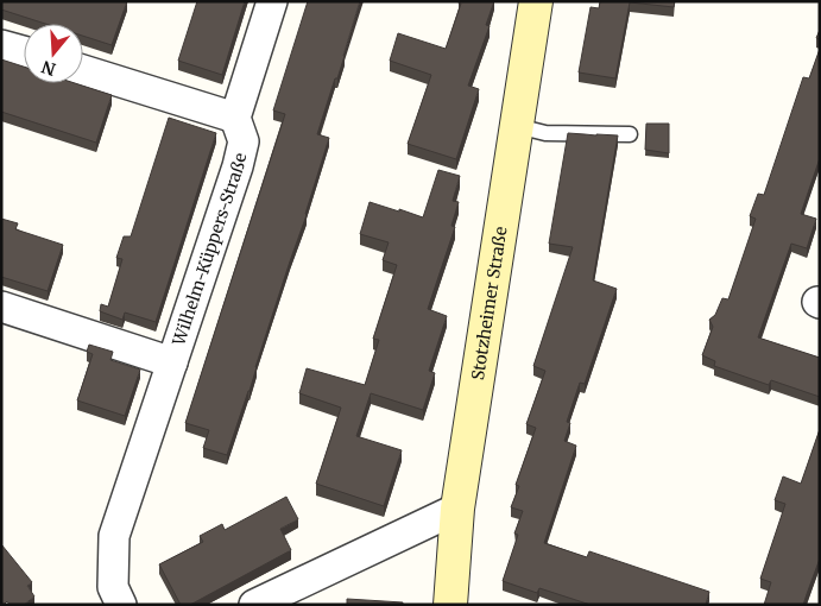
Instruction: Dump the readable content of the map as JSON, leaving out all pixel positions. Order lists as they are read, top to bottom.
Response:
{
  "streets": {
    "street": ["Wilhelm-Küppers-Straße", "Stotzheimer Straße"]
  },
  "north": "bottom"
}
